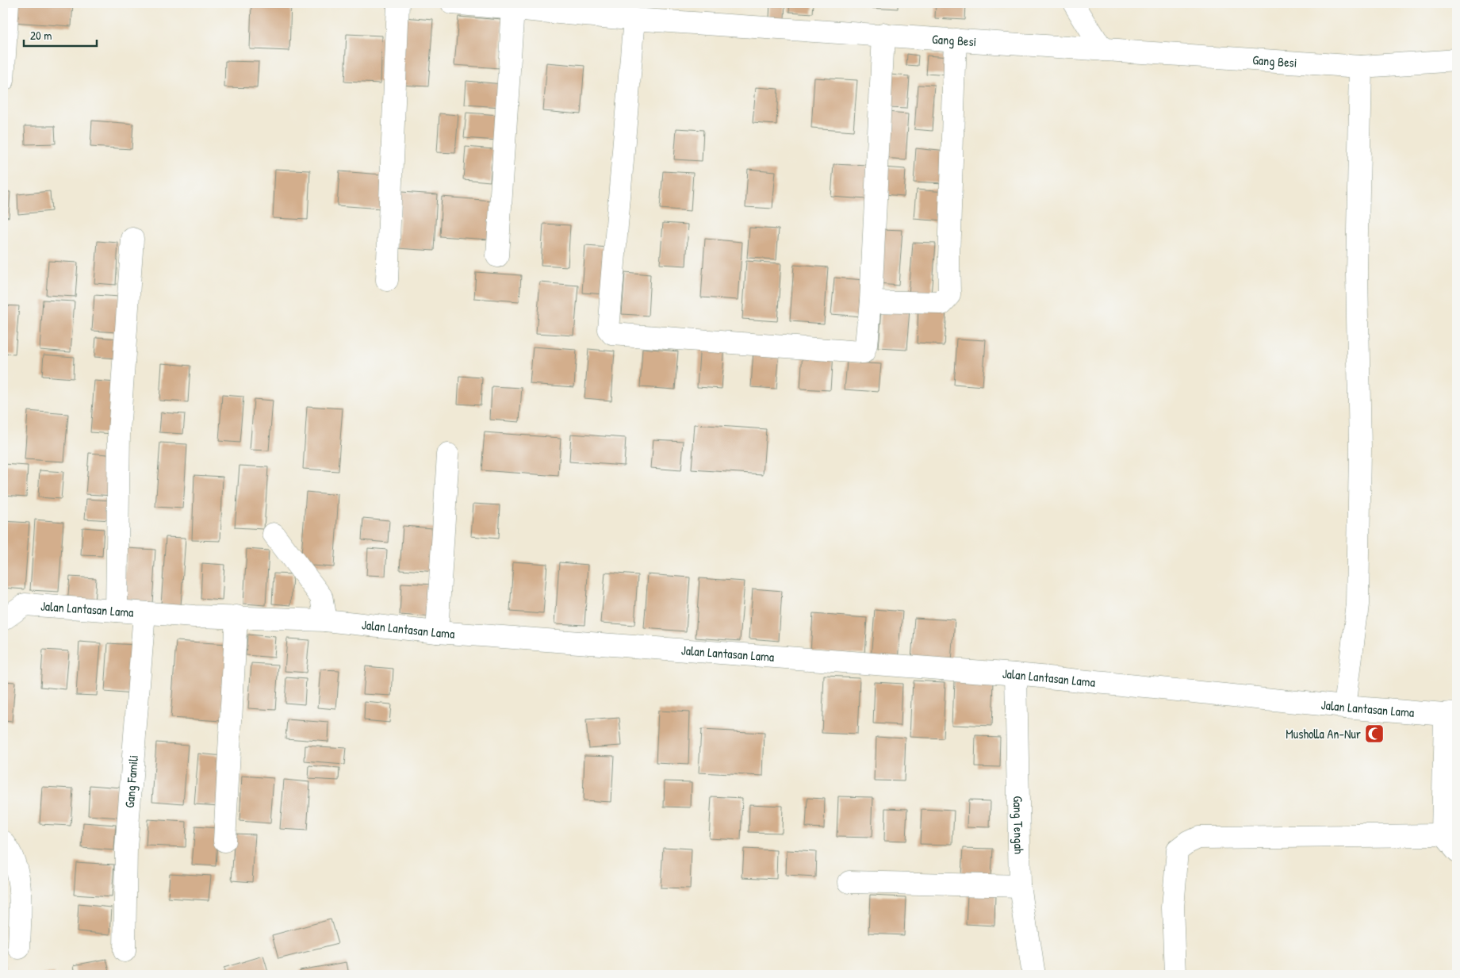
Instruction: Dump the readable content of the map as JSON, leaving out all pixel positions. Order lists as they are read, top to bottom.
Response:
{
  "streets": {
    "street": [
      "Gang Besi",
      "Jalan Lantasan Lama",
      "Gang Famili",
      "Gang Tengah"
    ]
  },
  "crossings": [
    ["Jalan Lantasan Lama", "Gang Famili"],
    ["Jalan Lantasan Lama", "Gang Tengah"]
  ],
  "places": {
    "mosque": ["Musholla An-Nur"]
  },
  "scale_bar": "20 m"
}
